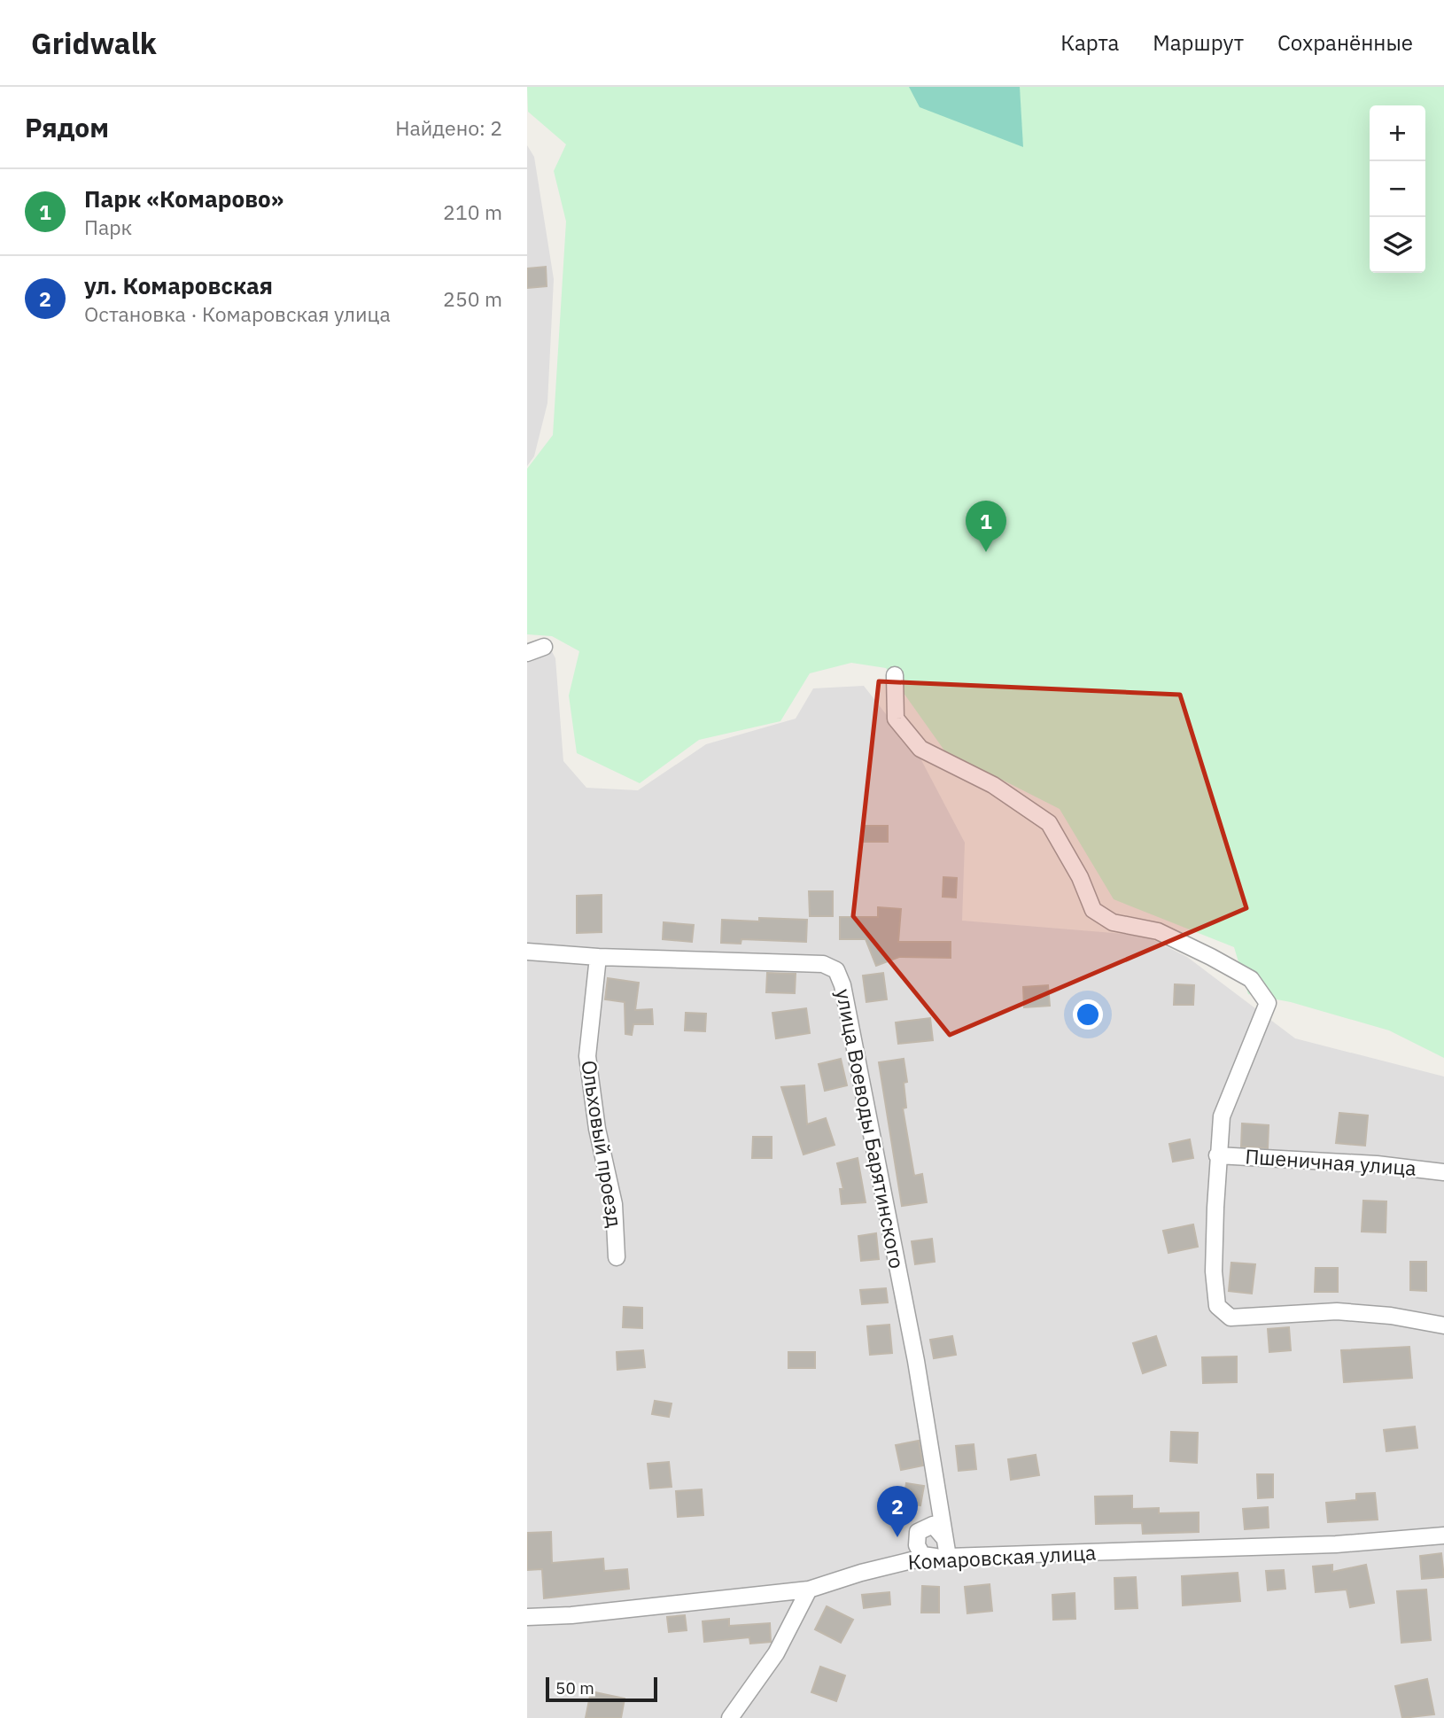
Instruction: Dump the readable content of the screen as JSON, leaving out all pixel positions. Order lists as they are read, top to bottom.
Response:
{
  "streets": {
    "street": [
      "улица Воеводы Барятинского",
      "Ольховый проезд",
      "Пшеничная улица",
      "Комаровская улица"
    ]
  },
  "crossings": [
    ["улица Воеводы Барятинского", "Ольховый проезд"],
    ["улица Воеводы Барятинского", "Комаровская улица"]
  ],
  "scale_bar": "50 m",
  "page": {
    "header": "Gridwalk",
    "nav": ["Карта", "Маршрут", "Сохранённые"],
    "heading": ["Рядом", "Найдено: 2"],
    "map_buttons": ["+", "−"],
    "list": [
      {
        "mark": "1",
        "name": "Парк «Комарово»",
        "note": "Парк",
        "value": "210 m"
      },
      {
        "mark": "2",
        "name": "ул. Комаровская",
        "note": "Остановка · Комаровская улица",
        "value": "250 m"
      }
    ],
    "pins": ["1", "2"],
    "scale": "50 m"
  }
}
